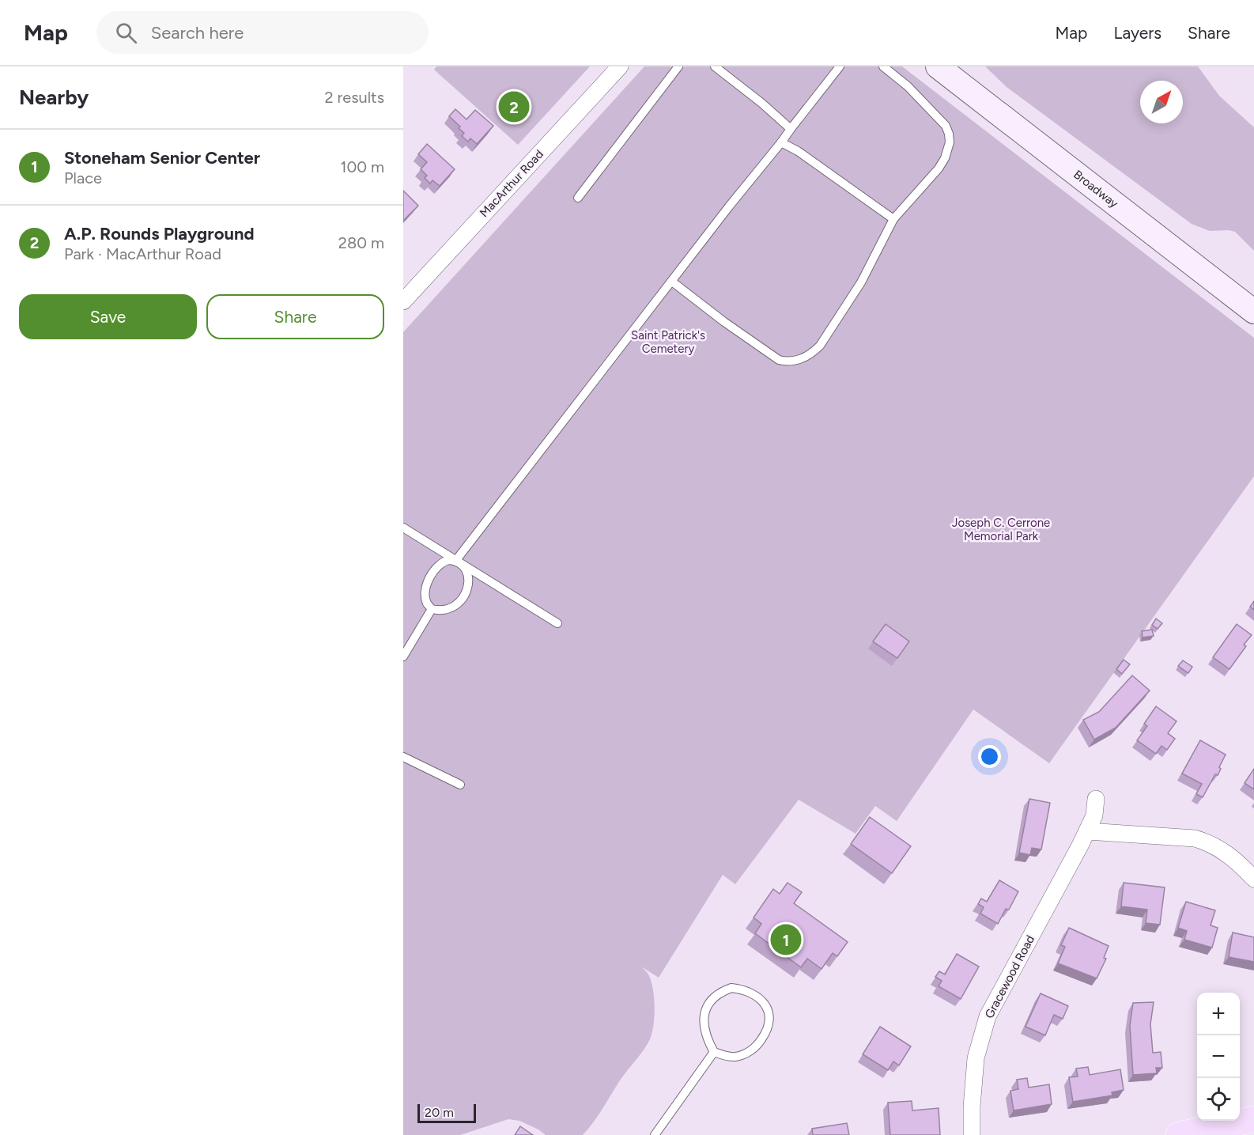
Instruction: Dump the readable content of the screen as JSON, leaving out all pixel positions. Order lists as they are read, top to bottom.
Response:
{
  "streets": {
    "main road": ["Broadway"],
    "street": ["MacArthur Road", "Gracewood Road"]
  },
  "parks": ["Saint Patrick's Cemetery", "Joseph C. Cerrone Memorial Park"],
  "scale_bar": "20 m",
  "north": "top right",
  "page": {
    "header": "Map",
    "search": "Search here",
    "nav": ["Map", "Layers", "Share"],
    "heading": ["Nearby", "2 results"],
    "pins": ["2", "1"],
    "list": [
      {
        "mark": "1",
        "name": "Stoneham Senior Center",
        "note": "Place",
        "value": "100 m"
      },
      {
        "mark": "2",
        "name": "A.P. Rounds Playground",
        "note": "Park · MacArthur Road",
        "value": "280 m"
      }
    ],
    "buttons": ["Save", "Share"],
    "map_buttons": ["+", "−"],
    "scale": "20 m"
  }
}
